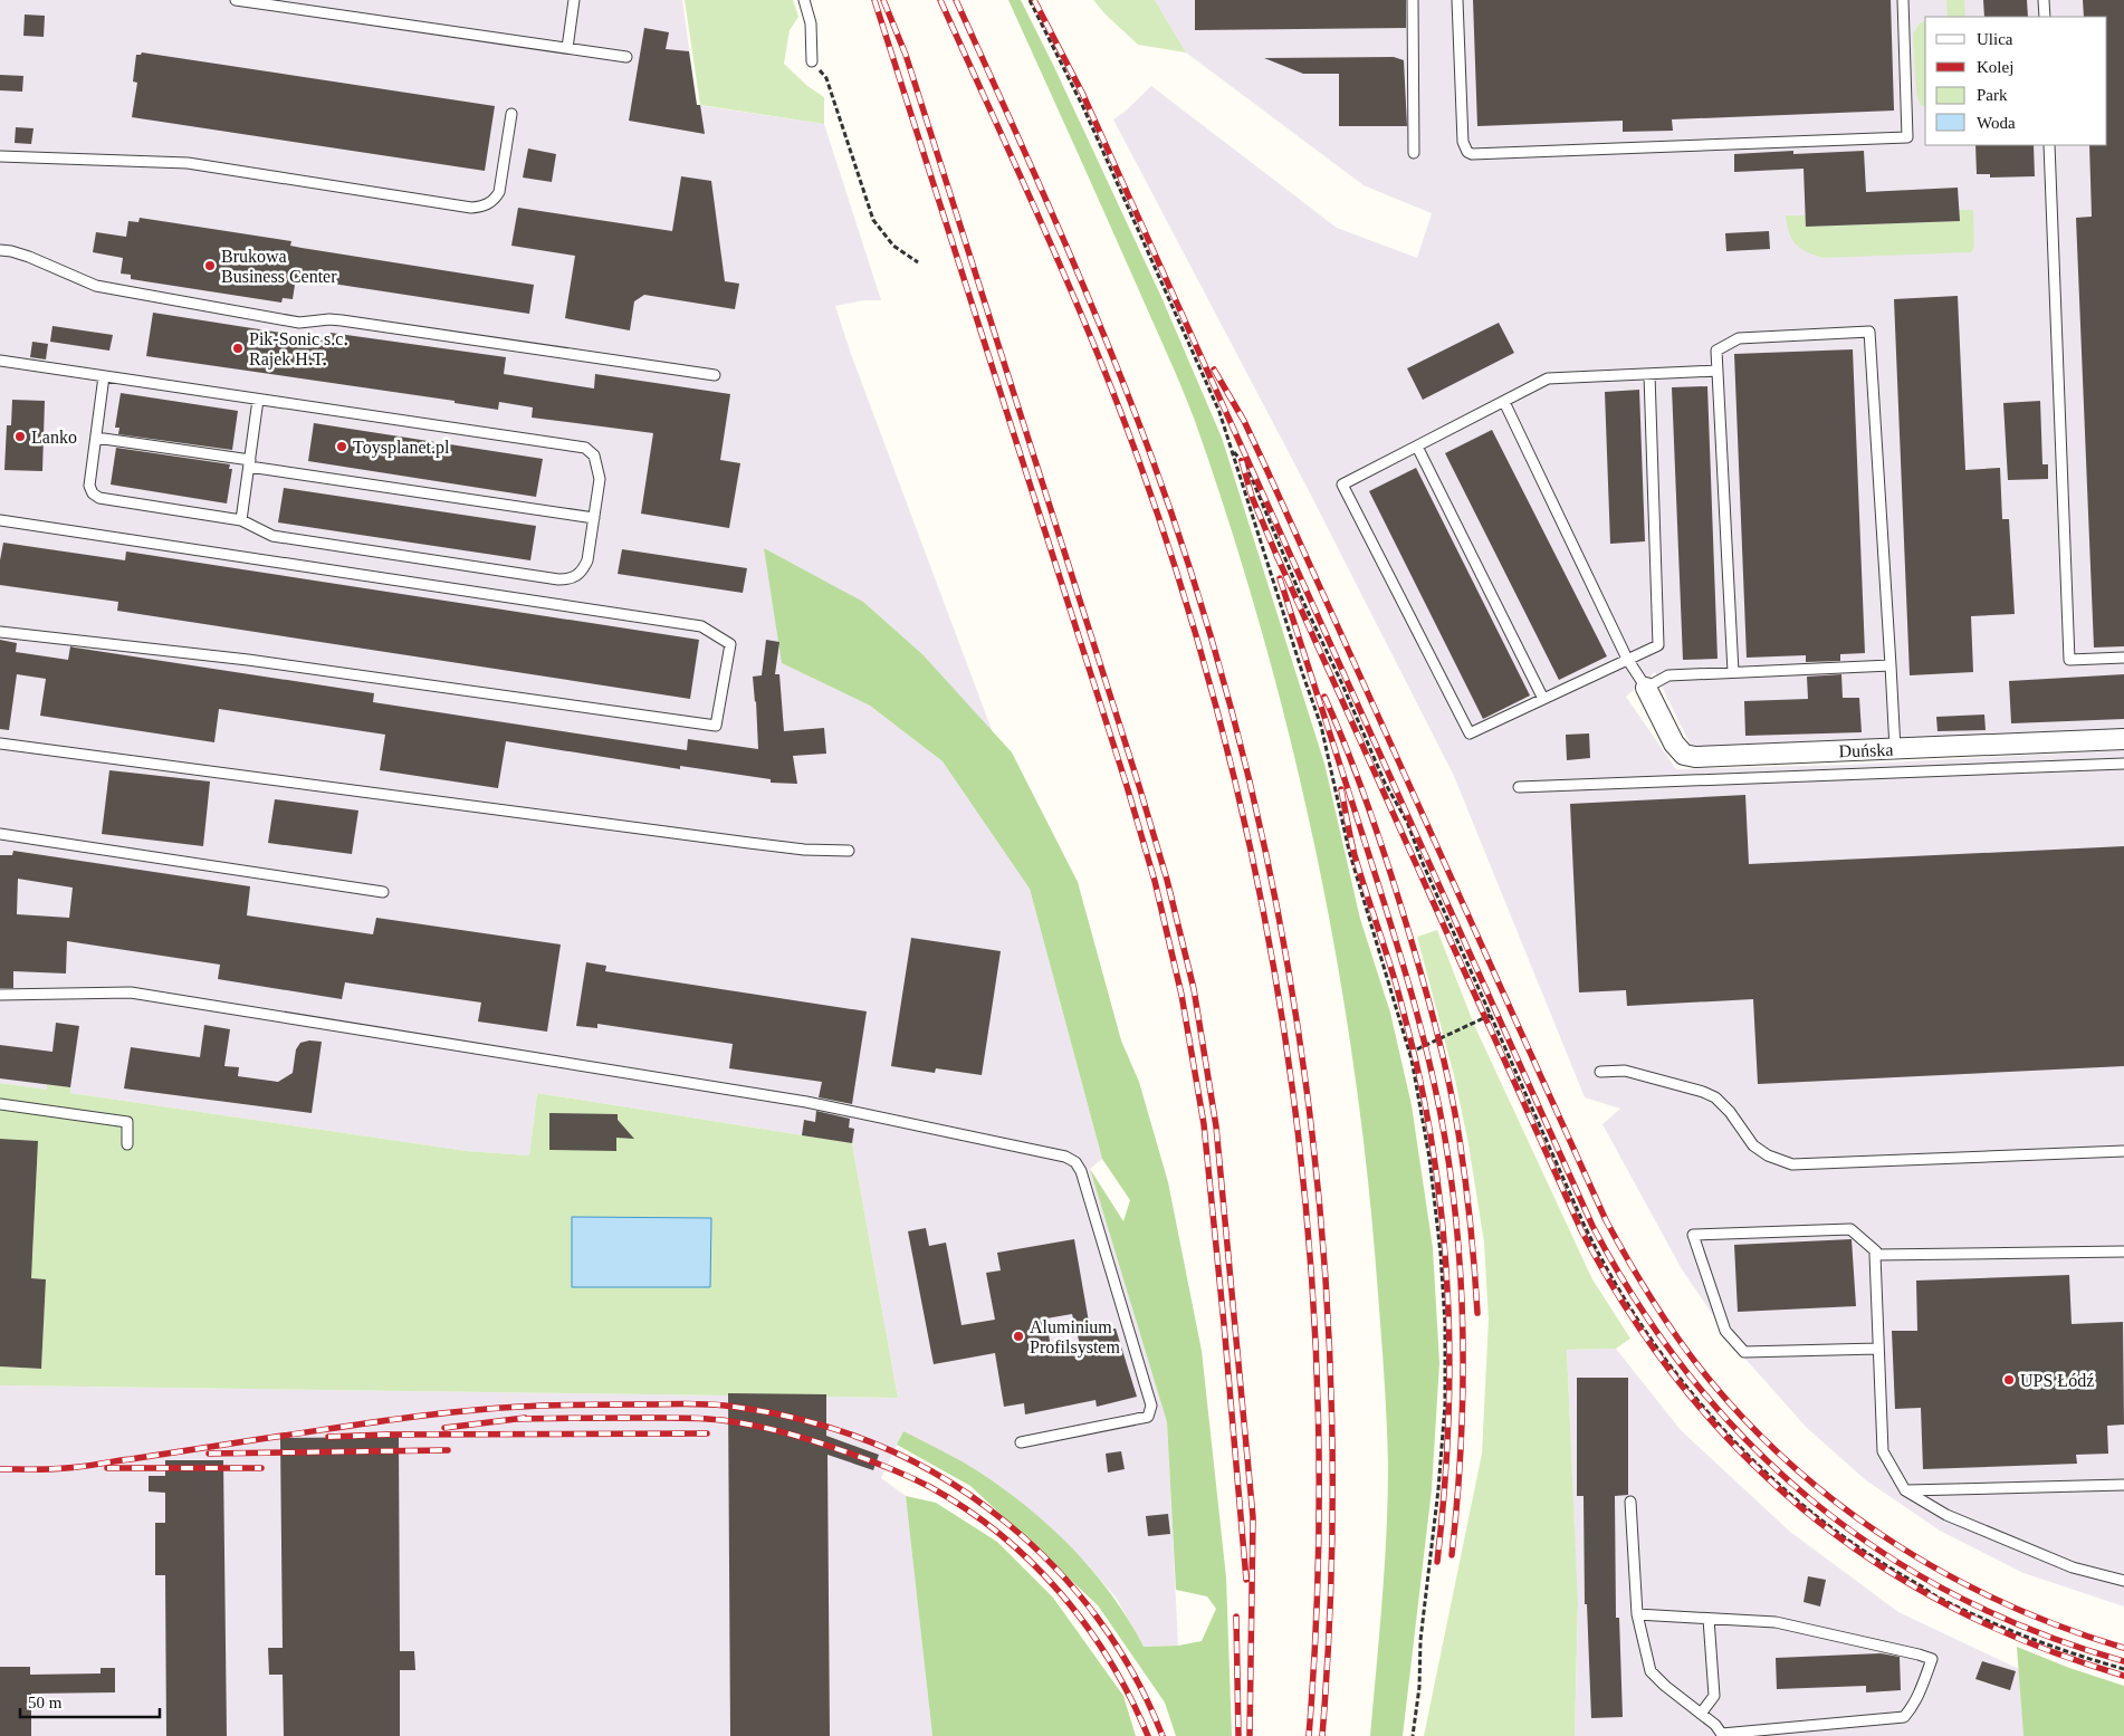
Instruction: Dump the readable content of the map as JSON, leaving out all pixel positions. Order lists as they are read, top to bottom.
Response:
{
  "streets": {
    "street": ["Duńska"]
  },
  "places": [
    "Brukowa Business Center",
    "Pik-Sonic s.c. Rajek H.T.",
    "Lanko",
    "Toysplanet.pl",
    "Aluminium Profilsystem",
    "UPS Łódź"
  ],
  "legend": [
    "Ulica",
    "Kolej",
    "Park",
    "Woda"
  ],
  "scale_bar": "50 m"
}
